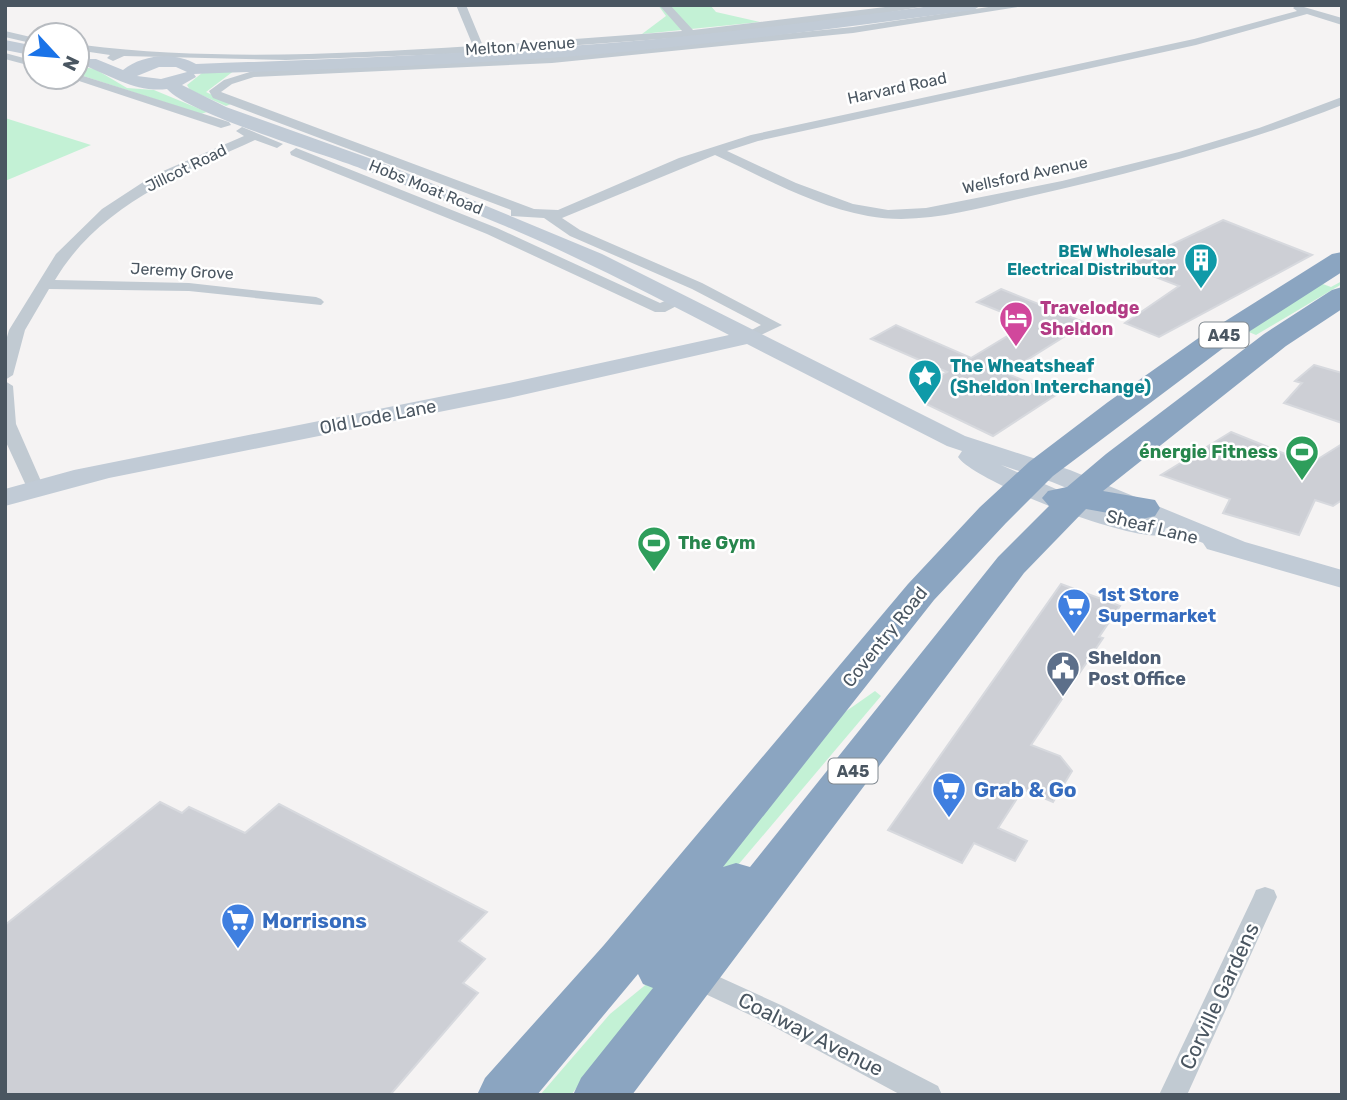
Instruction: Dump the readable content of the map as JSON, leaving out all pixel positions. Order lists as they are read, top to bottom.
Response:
{
  "streets": {
    "highway": ["A45", "Coventry Road"],
    "street": [
      "Melton Avenue",
      "Harvard Road",
      "Jillcot Road",
      "Wellsford Avenue",
      "Hobs Moat Road",
      "Jeremy Grove",
      "Old Lode Lane",
      "Sheaf Lane",
      "Corville Gardens",
      "Coalway Avenue"
    ]
  },
  "crossings": [
    ["Melton Avenue", "Hobs Moat Road"],
    ["Harvard Road", "Wellsford Avenue"],
    ["Harvard Road", "Hobs Moat Road"],
    ["Jillcot Road", "Jeremy Grove"],
    ["Hobs Moat Road", "A45"],
    ["Hobs Moat Road", "Old Lode Lane"],
    ["Hobs Moat Road", "Coventry Road"],
    ["A45", "Coventry Road"],
    ["Coventry Road", "Coalway Avenue"]
  ],
  "places": {
    "building": ["BEW Wholesale Electrical Distributor"],
    "hotel": ["Travelodge Sheldon"],
    "place": ["The Wheatsheaf (Sheldon Interchange)"],
    "sports": ["énergie Fitness", "The Gym"],
    "supermarket": ["1st Store Supermarket", "Grab & Go", "Morrisons"],
    "public building": ["Sheldon Post Office"]
  },
  "north": "bottom right"
}
